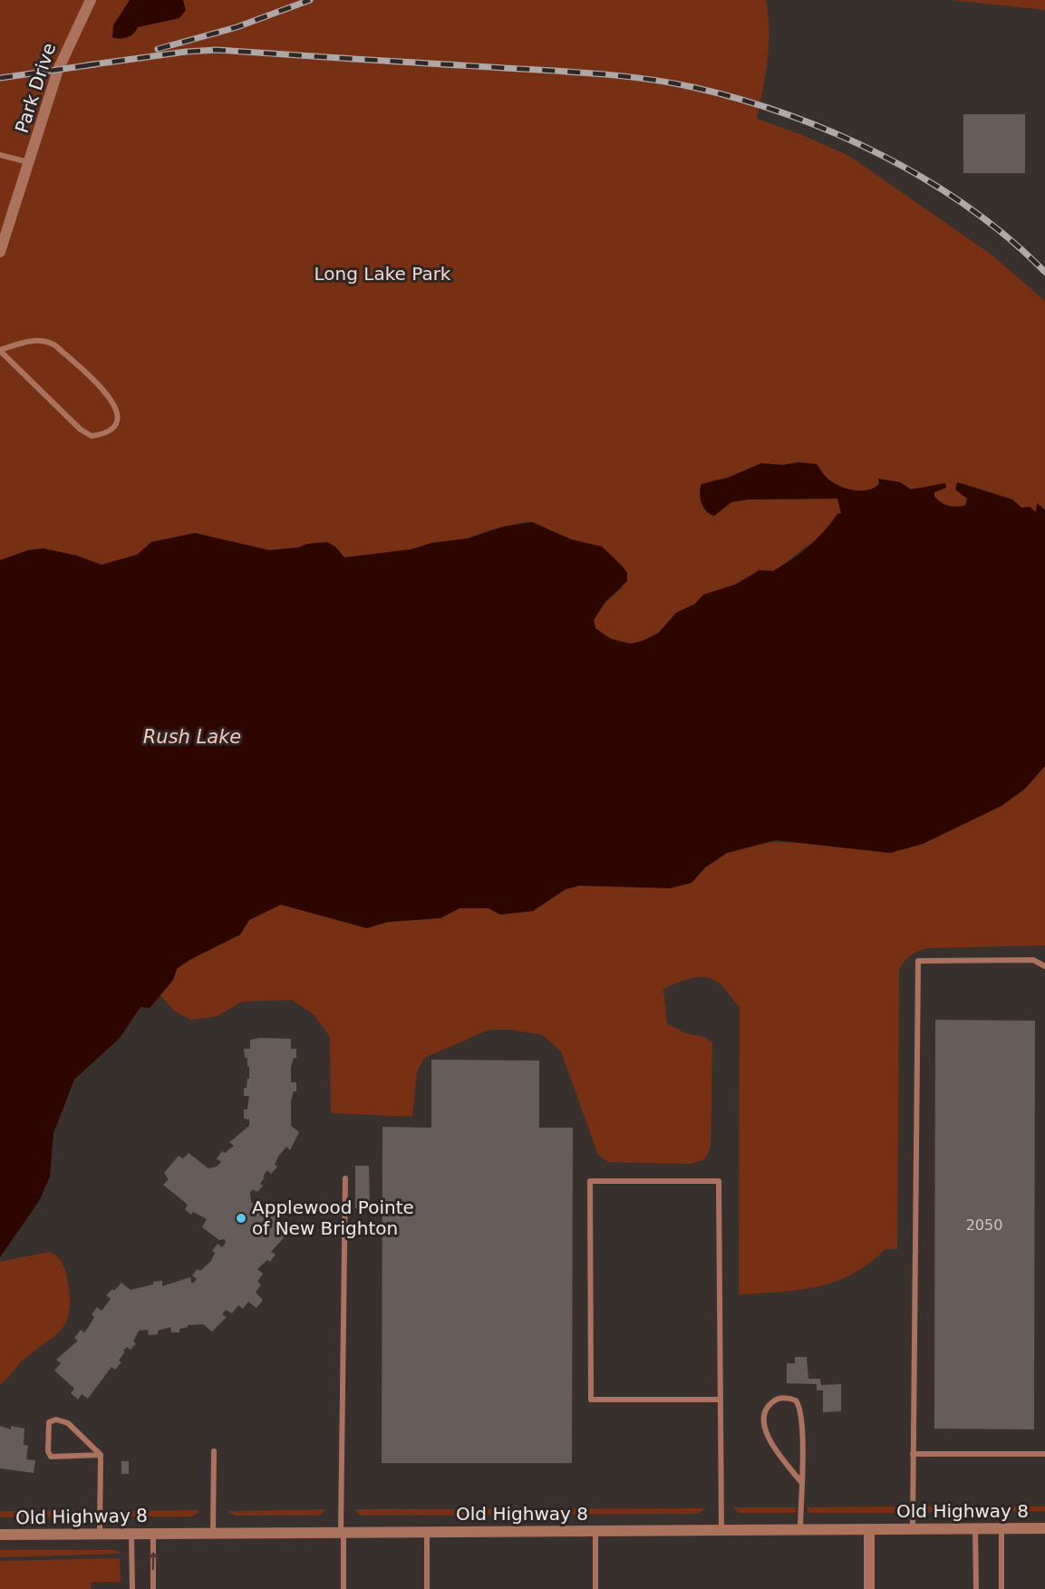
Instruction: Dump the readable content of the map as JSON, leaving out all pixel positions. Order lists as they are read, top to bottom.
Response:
{
  "streets": {
    "street": ["Park Drive", "Old Highway 8"]
  },
  "water": ["Rush Lake"],
  "parks": ["Long Lake Park"],
  "places": ["Applewood Pointe of New Brighton"],
  "house_numbers": ["2050"]
}
